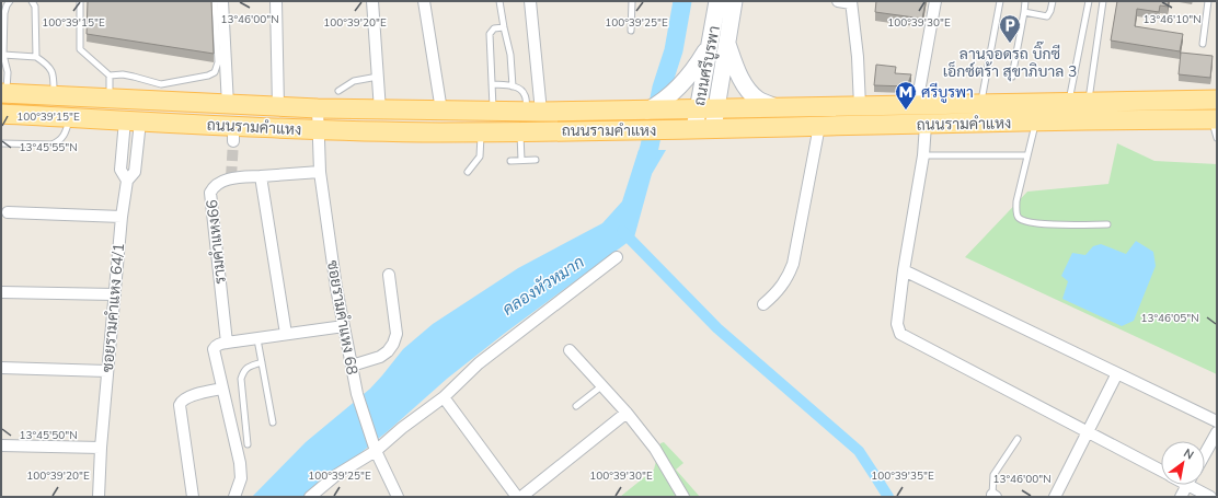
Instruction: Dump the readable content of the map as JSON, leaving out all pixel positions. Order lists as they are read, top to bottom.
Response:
{
  "streets": {
    "main road": ["ถนนรามคำแหง"],
    "street": [
      "ถนนศรีบูรพา",
      "รามคำแหง66",
      "ซอยรามคำแหง 64/1",
      "ซอยรามคำแหง 68"
    ]
  },
  "crossings": [
    ["ถนนศรีบูรพา", "ถนนรามคำแหง"],
    ["ถนนรามคำแหง", "ซอยรามคำแหง 64/1"],
    ["ถนนรามคำแหง", "ซอยรามคำแหง 68"],
    ["รามคำแหง66", "ซอยรามคำแหง 68"]
  ],
  "water": ["คลองหัวหมาก"],
  "places": {
    "parking": ["ลานจอดรถ บิ๊กซี เอ็กซ์ตร้า สุขาภิบาล 3"],
    "metro station": ["ศรีบูรพา"]
  },
  "north": "top right",
  "coordinates": [
    "13°46'00\"N",
    "13°46'10\"N",
    "100°39'15\"E",
    "100°39'20\"E",
    "100°39'25\"E",
    "100°39'30\"E",
    "13°45'55\"N",
    "13°46'05\"N",
    "13°45'50\"N",
    "100°39'35\"E"
  ]
}
